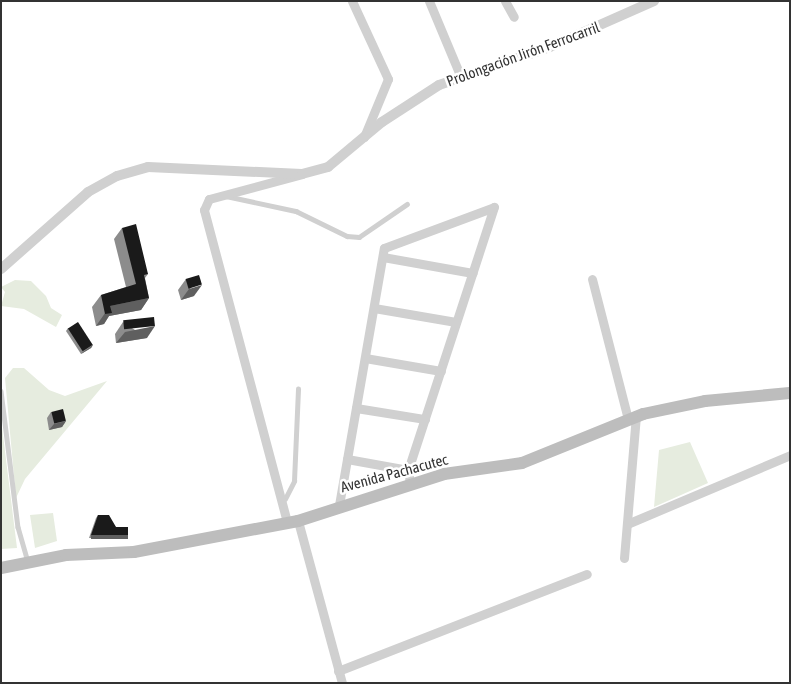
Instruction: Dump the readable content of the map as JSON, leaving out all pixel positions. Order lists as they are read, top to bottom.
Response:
{
  "streets": {
    "main road": ["Avenida Pachacutec"],
    "street": ["Prolongación Jirón Ferrocarril"]
  }
}
